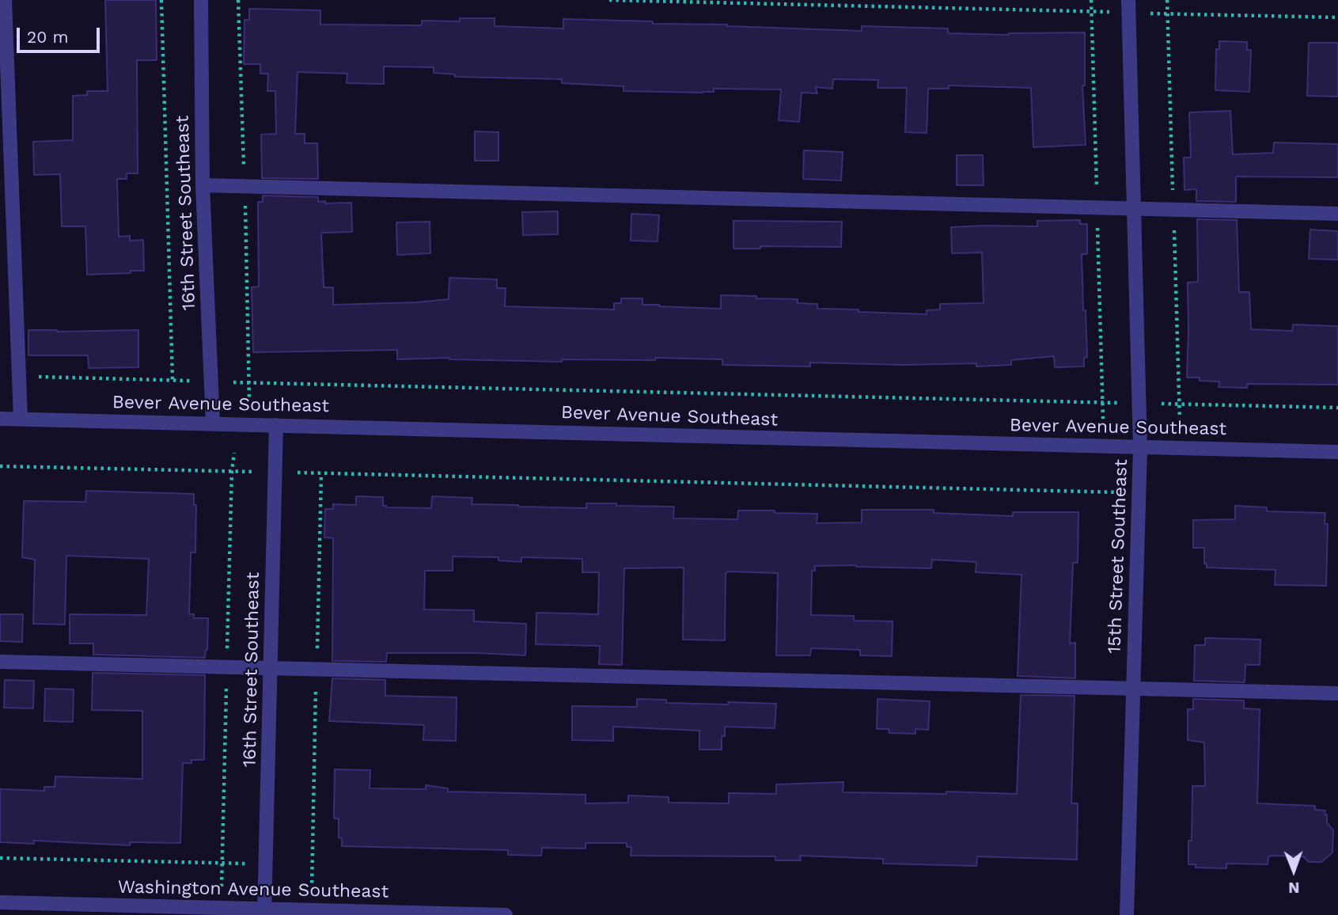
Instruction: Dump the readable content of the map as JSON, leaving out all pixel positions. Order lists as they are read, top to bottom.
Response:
{
  "streets": {
    "street": [
      "16th Street Southeast",
      "Bever Avenue Southeast",
      "15th Street Southeast",
      "Washington Avenue Southeast"
    ]
  },
  "crossings": [
    ["16th Street Southeast", "Bever Avenue Southeast"],
    ["16th Street Southeast", "Washington Avenue Southeast"],
    ["Bever Avenue Southeast", "15th Street Southeast"]
  ],
  "scale_bar": "20 m",
  "north": "bottom"
}
